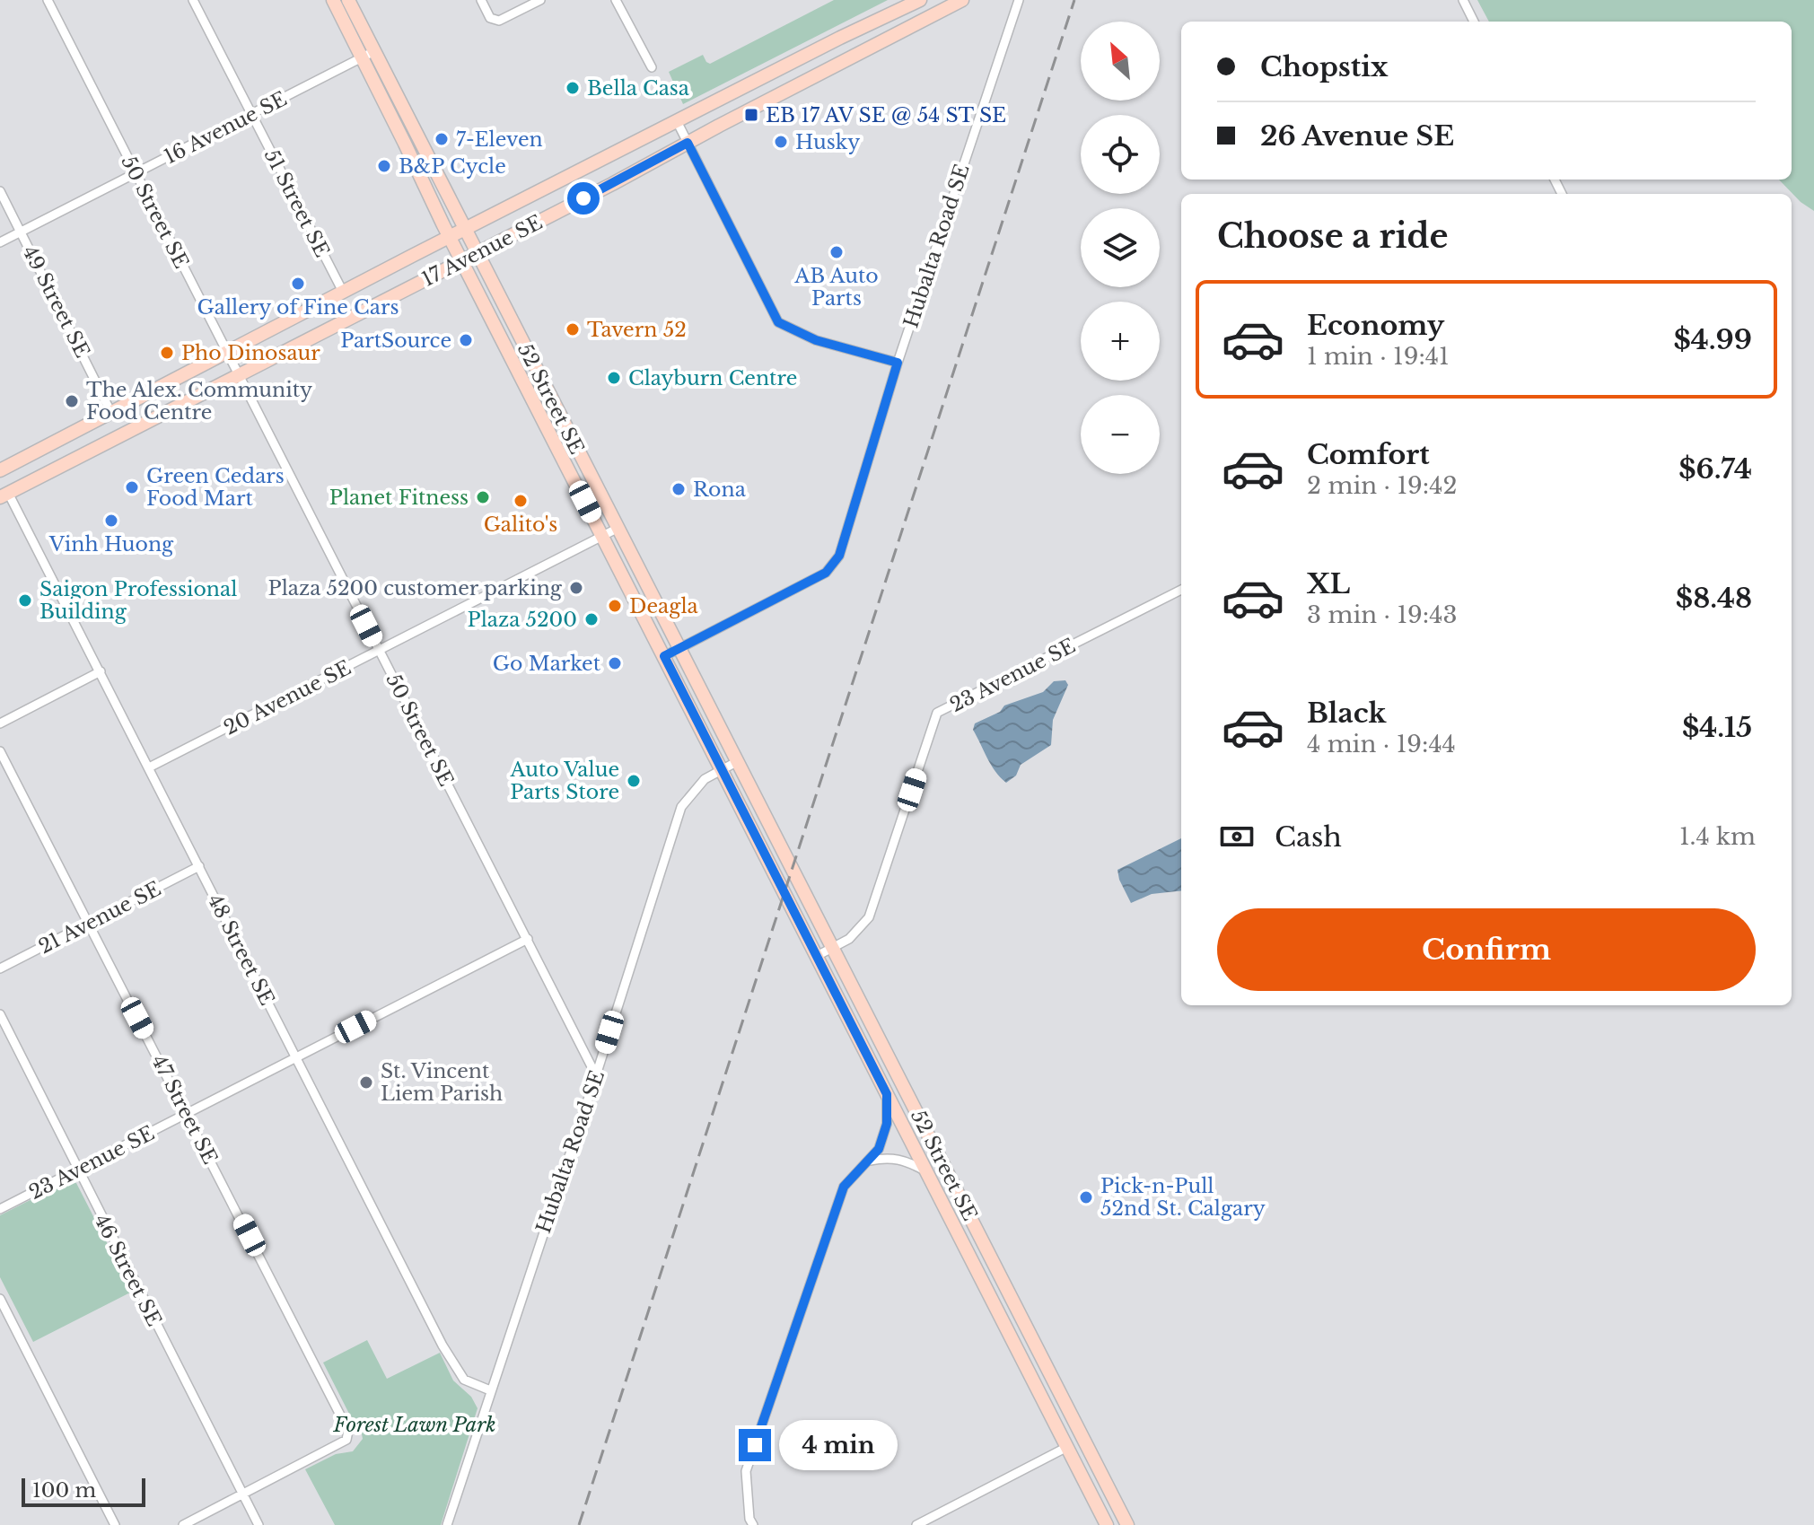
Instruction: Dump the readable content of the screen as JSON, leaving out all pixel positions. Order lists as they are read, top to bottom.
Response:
{
  "streets": {
    "main road": ["17 Avenue SE", "52 Street SE"],
    "street": [
      "16 Avenue SE",
      "51 Street SE",
      "50 Street SE",
      "Hubalta Road SE",
      "49 Street SE",
      "23 Avenue SE",
      "20 Avenue SE",
      "21 Avenue SE",
      "48 Street SE",
      "47 Street SE",
      "46 Street SE"
    ]
  },
  "crossings": [
    ["16 Avenue SE", "51 Street SE"],
    ["16 Avenue SE", "50 Street SE"],
    ["16 Avenue SE", "49 Street SE"],
    ["16 Avenue SE", "52 Street SE"],
    ["51 Street SE", "17 Avenue SE"],
    ["50 Street SE", "Hubalta Road SE"],
    ["50 Street SE", "17 Avenue SE"],
    ["50 Street SE", "23 Avenue SE"],
    ["50 Street SE", "20 Avenue SE"],
    ["Hubalta Road SE", "52 Street SE"],
    ["Hubalta Road SE", "48 Street SE"],
    ["17 Avenue SE", "49 Street SE"],
    ["17 Avenue SE", "52 Street SE"],
    ["17 Avenue SE", "48 Street SE"],
    ["52 Street SE", "23 Avenue SE"],
    ["52 Street SE", "20 Avenue SE"],
    ["23 Avenue SE", "48 Street SE"],
    ["23 Avenue SE", "47 Street SE"],
    ["23 Avenue SE", "46 Street SE"],
    ["20 Avenue SE", "48 Street SE"],
    ["21 Avenue SE", "48 Street SE"],
    ["21 Avenue SE", "47 Street SE"],
    ["47 Street SE", "46 Street SE"]
  ],
  "parks": ["Forest Lawn Park"],
  "places": {
    "other": [
      "Bella Casa",
      "7-Eleven",
      "Husky",
      "B&P Cycle",
      "AB Auto Parts",
      "Gallery of Fine Cars",
      "Tavern 52",
      "PartSource",
      "Pho Dinosaur",
      "Clayburn Centre",
      "The Alex. Community Food Centre",
      "Green Cedars Food Mart",
      "Rona",
      "Planet Fitness",
      "Galito's",
      "Vinh Huong",
      "Plaza 5200 customer parking",
      "Saigon Professional Building",
      "Deagla",
      "Plaza 5200",
      "Go Market",
      "Auto Value Parts Store",
      "St. Vincent Liem Parish",
      "Pick-n-Pull 52nd St. Calgary"
    ],
    "transit": ["EB 17 AV SE @ 54 ST SE"]
  },
  "scale_bar": "100 m",
  "north": "top left",
  "page": {
    "map_buttons": ["+", "−"],
    "banner": ["Chopstix", "26 Avenue SE"],
    "heading": "Choose a ride",
    "list": [
      {
        "name": "Economy",
        "note": "1 min · 19:41",
        "value": "$4.99"
      },
      {
        "name": "Comfort",
        "note": "2 min · 19:42",
        "value": "$6.74"
      },
      {
        "name": "XL",
        "note": "3 min · 19:43",
        "value": "$8.48"
      },
      {
        "name": "Black",
        "note": "4 min · 19:44",
        "value": "$4.15"
      }
    ],
    "pay": ["Cash", "1.4 km"],
    "buttons": "Confirm",
    "bubble": "4 min",
    "scale": "100 m"
  }
}
